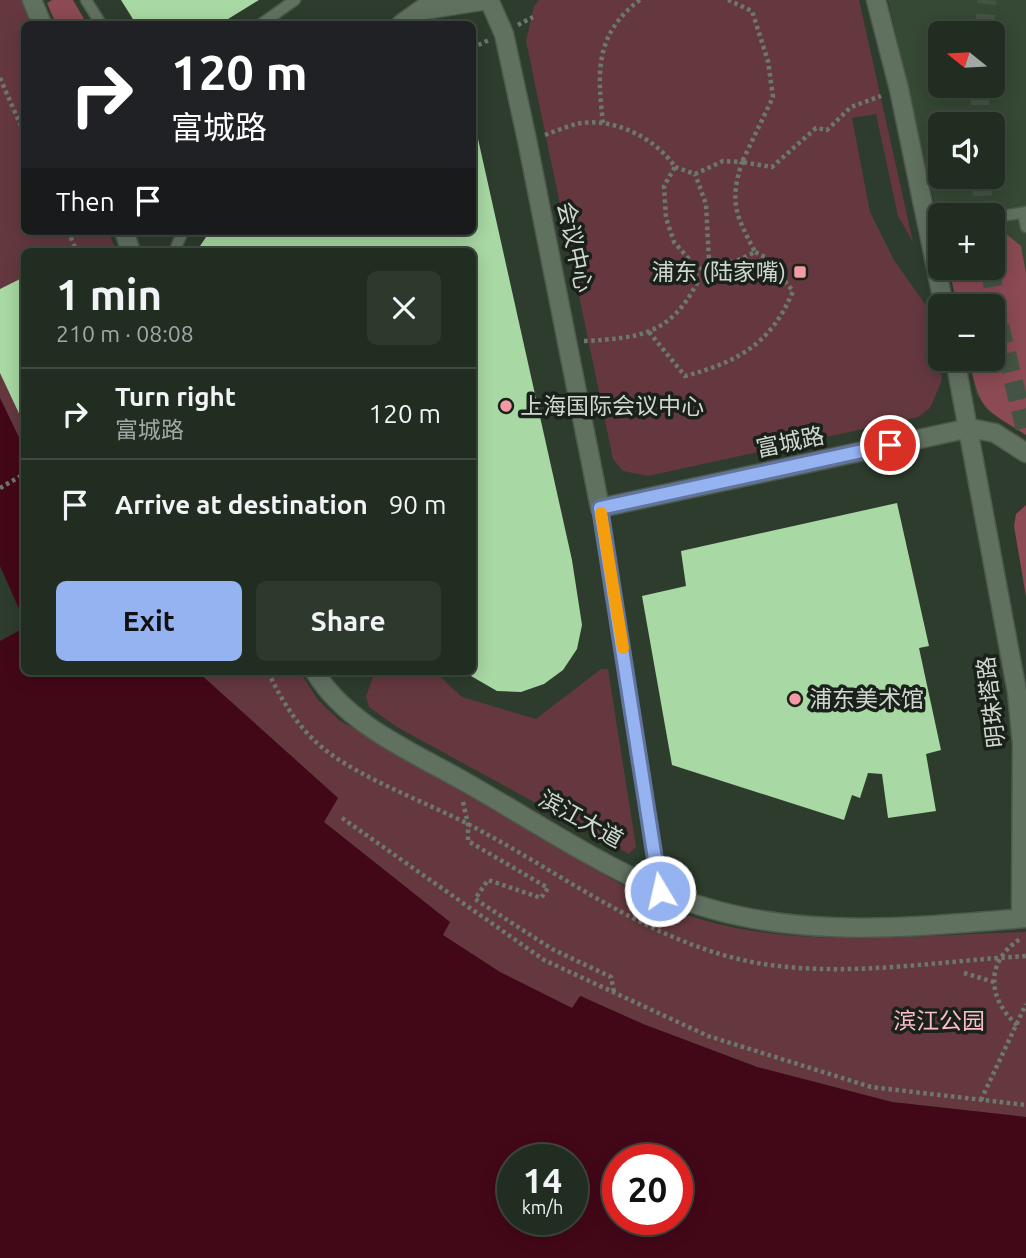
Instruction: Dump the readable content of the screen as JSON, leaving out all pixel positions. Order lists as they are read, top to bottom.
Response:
{
  "streets": {
    "street": [
      "会议中心",
      "富城路",
      "明珠塔路",
      "滨江大道"
    ]
  },
  "crossings": [
    ["会议中心", "富城路"],
    ["富城路", "明珠塔路"],
    ["明珠塔路", "滨江大道"]
  ],
  "parks": ["滨江公园"],
  "places": {
    "transit": ["浦东 (陆家嘴)"],
    "other": ["上海国际会议中心", "浦东美术馆"]
  },
  "north": "left",
  "page": {
    "map_buttons": ["+", "−"],
    "turn": ["120 m", "富城路"],
    "then": "Then",
    "heading": ["1 min", "210 m · 08:08"],
    "list": [
      {
        "name": "Turn right",
        "note": "富城路",
        "value": "120 m"
      },
      {
        "name": "Arrive at destination",
        "value": "90 m"
      }
    ],
    "buttons": ["Exit", "Share"],
    "speed": "14 km/h",
    "limit": "20"
  }
}
